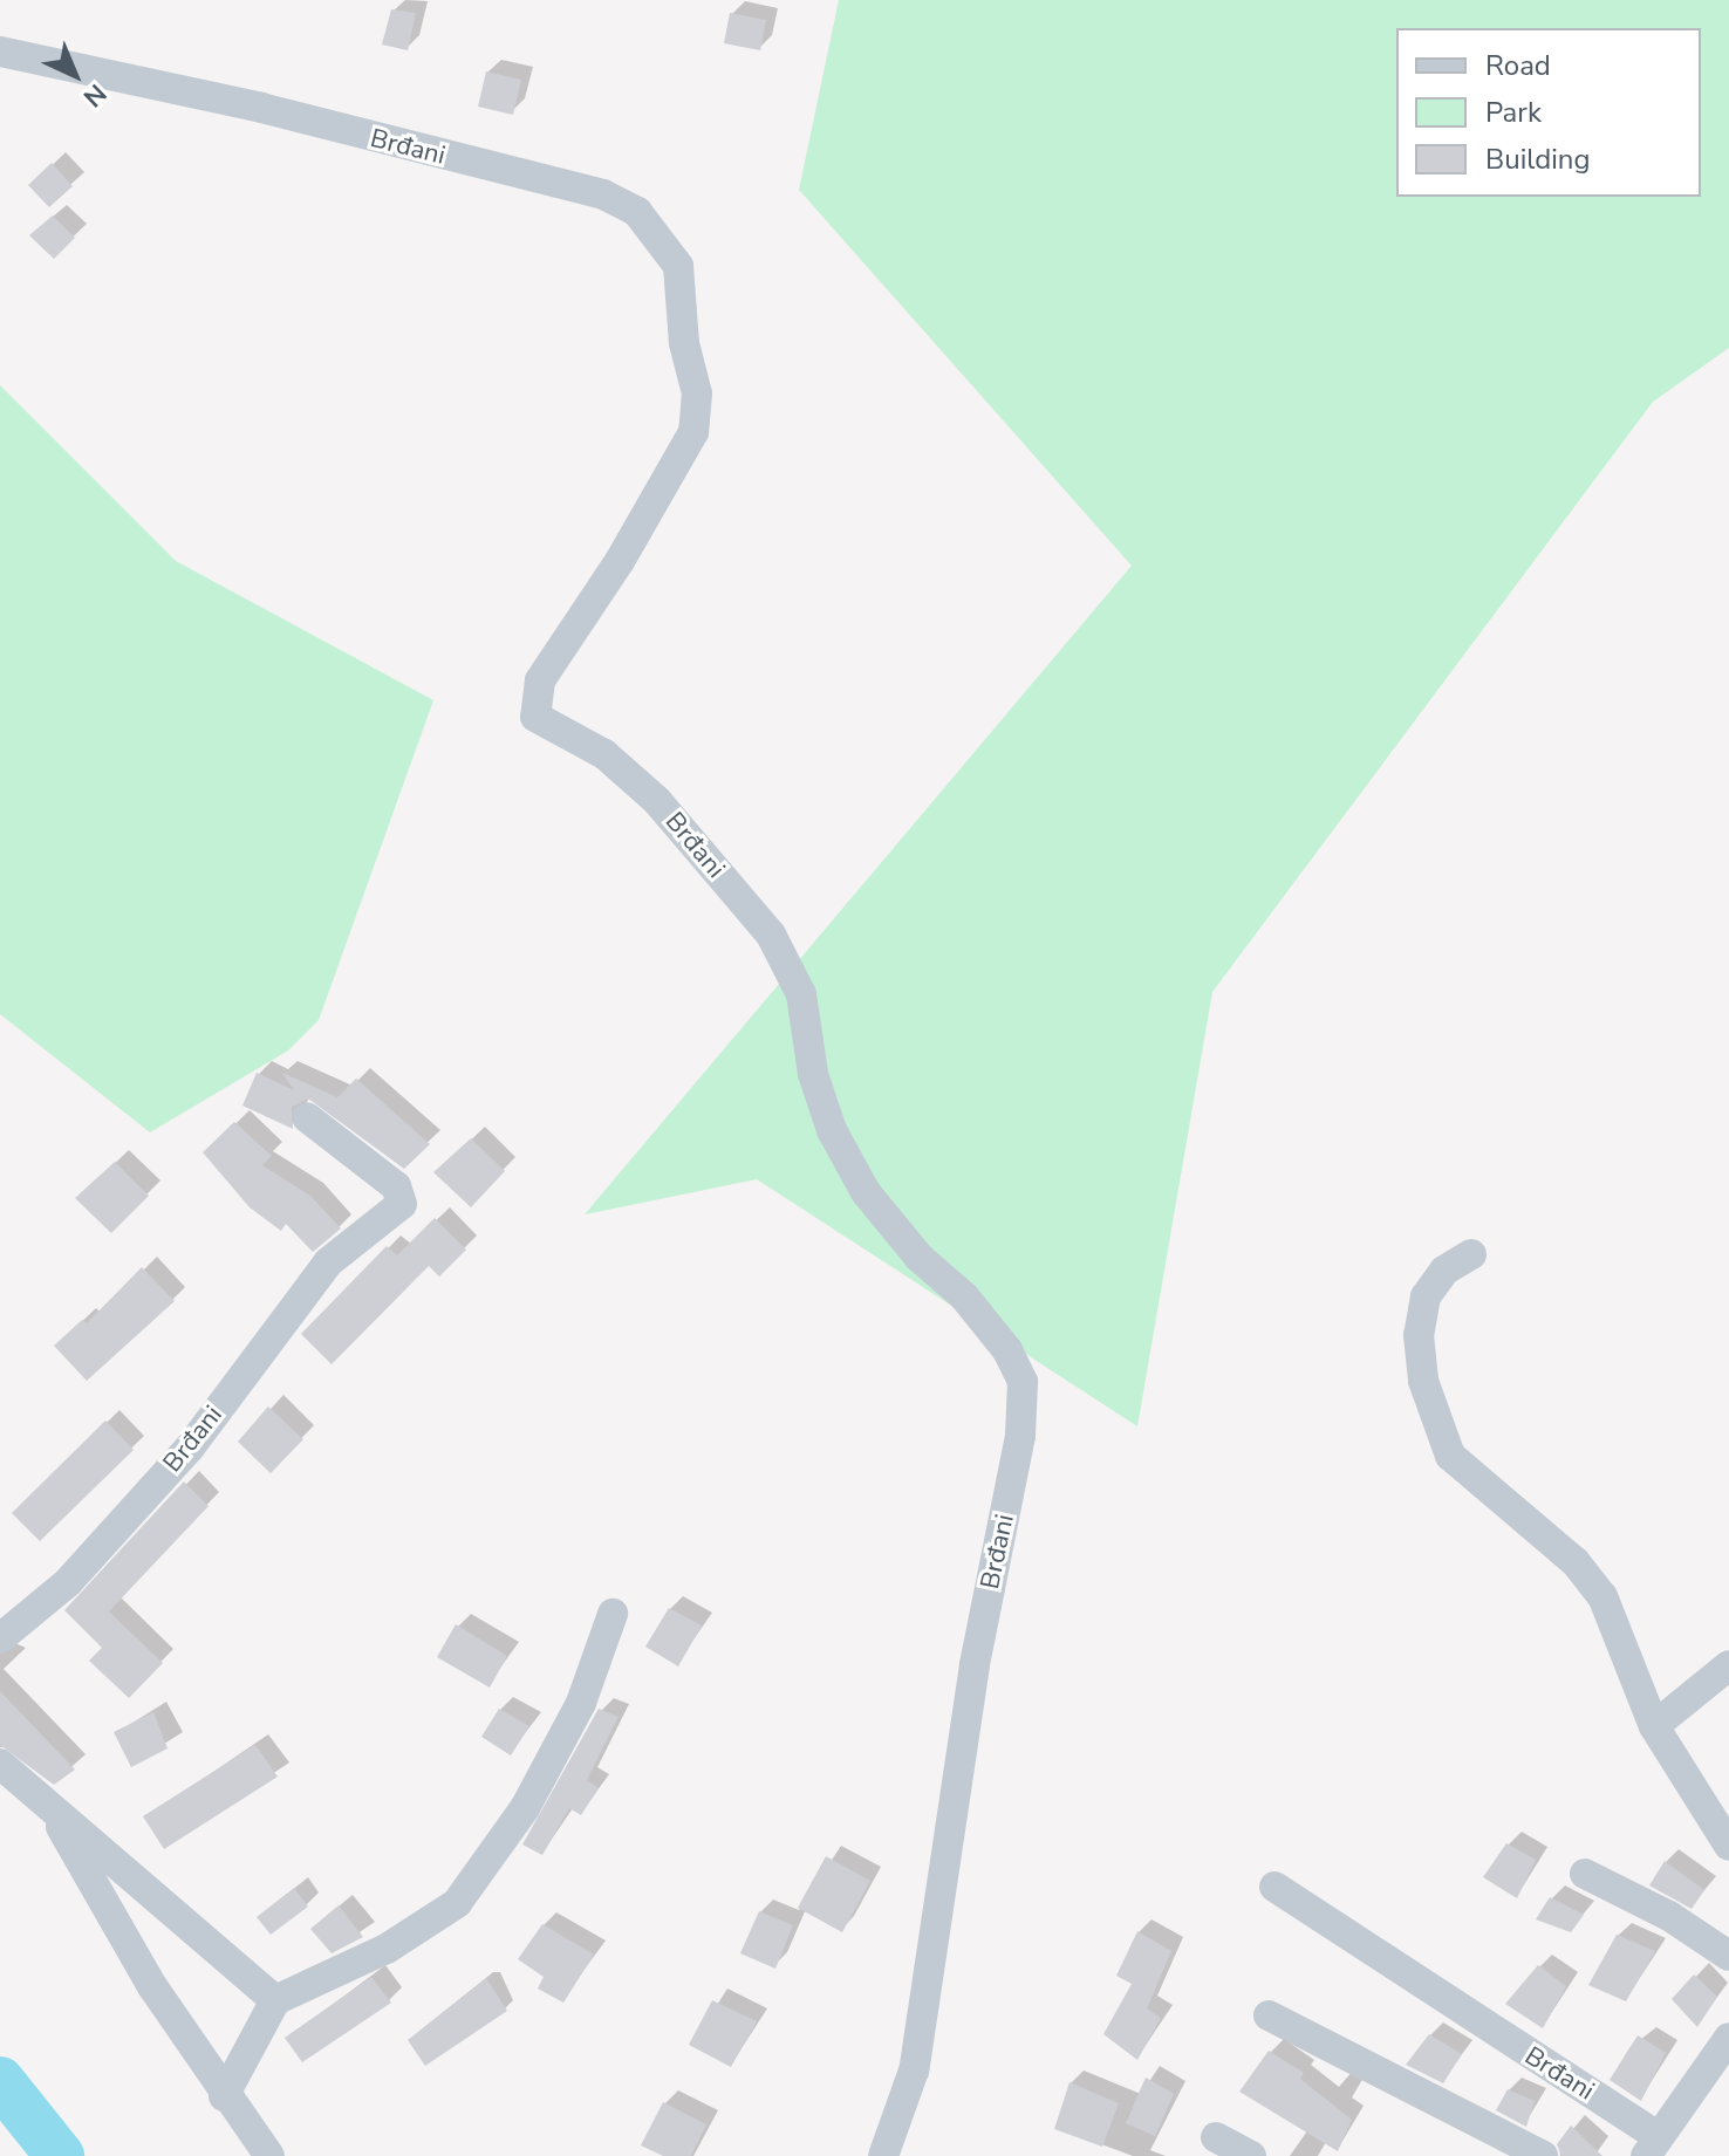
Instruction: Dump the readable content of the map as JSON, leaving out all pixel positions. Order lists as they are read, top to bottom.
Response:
{
  "streets": {
    "street": ["Brđani"]
  },
  "legend": ["Road", "Park", "Building"],
  "north": "bottom right"
}
